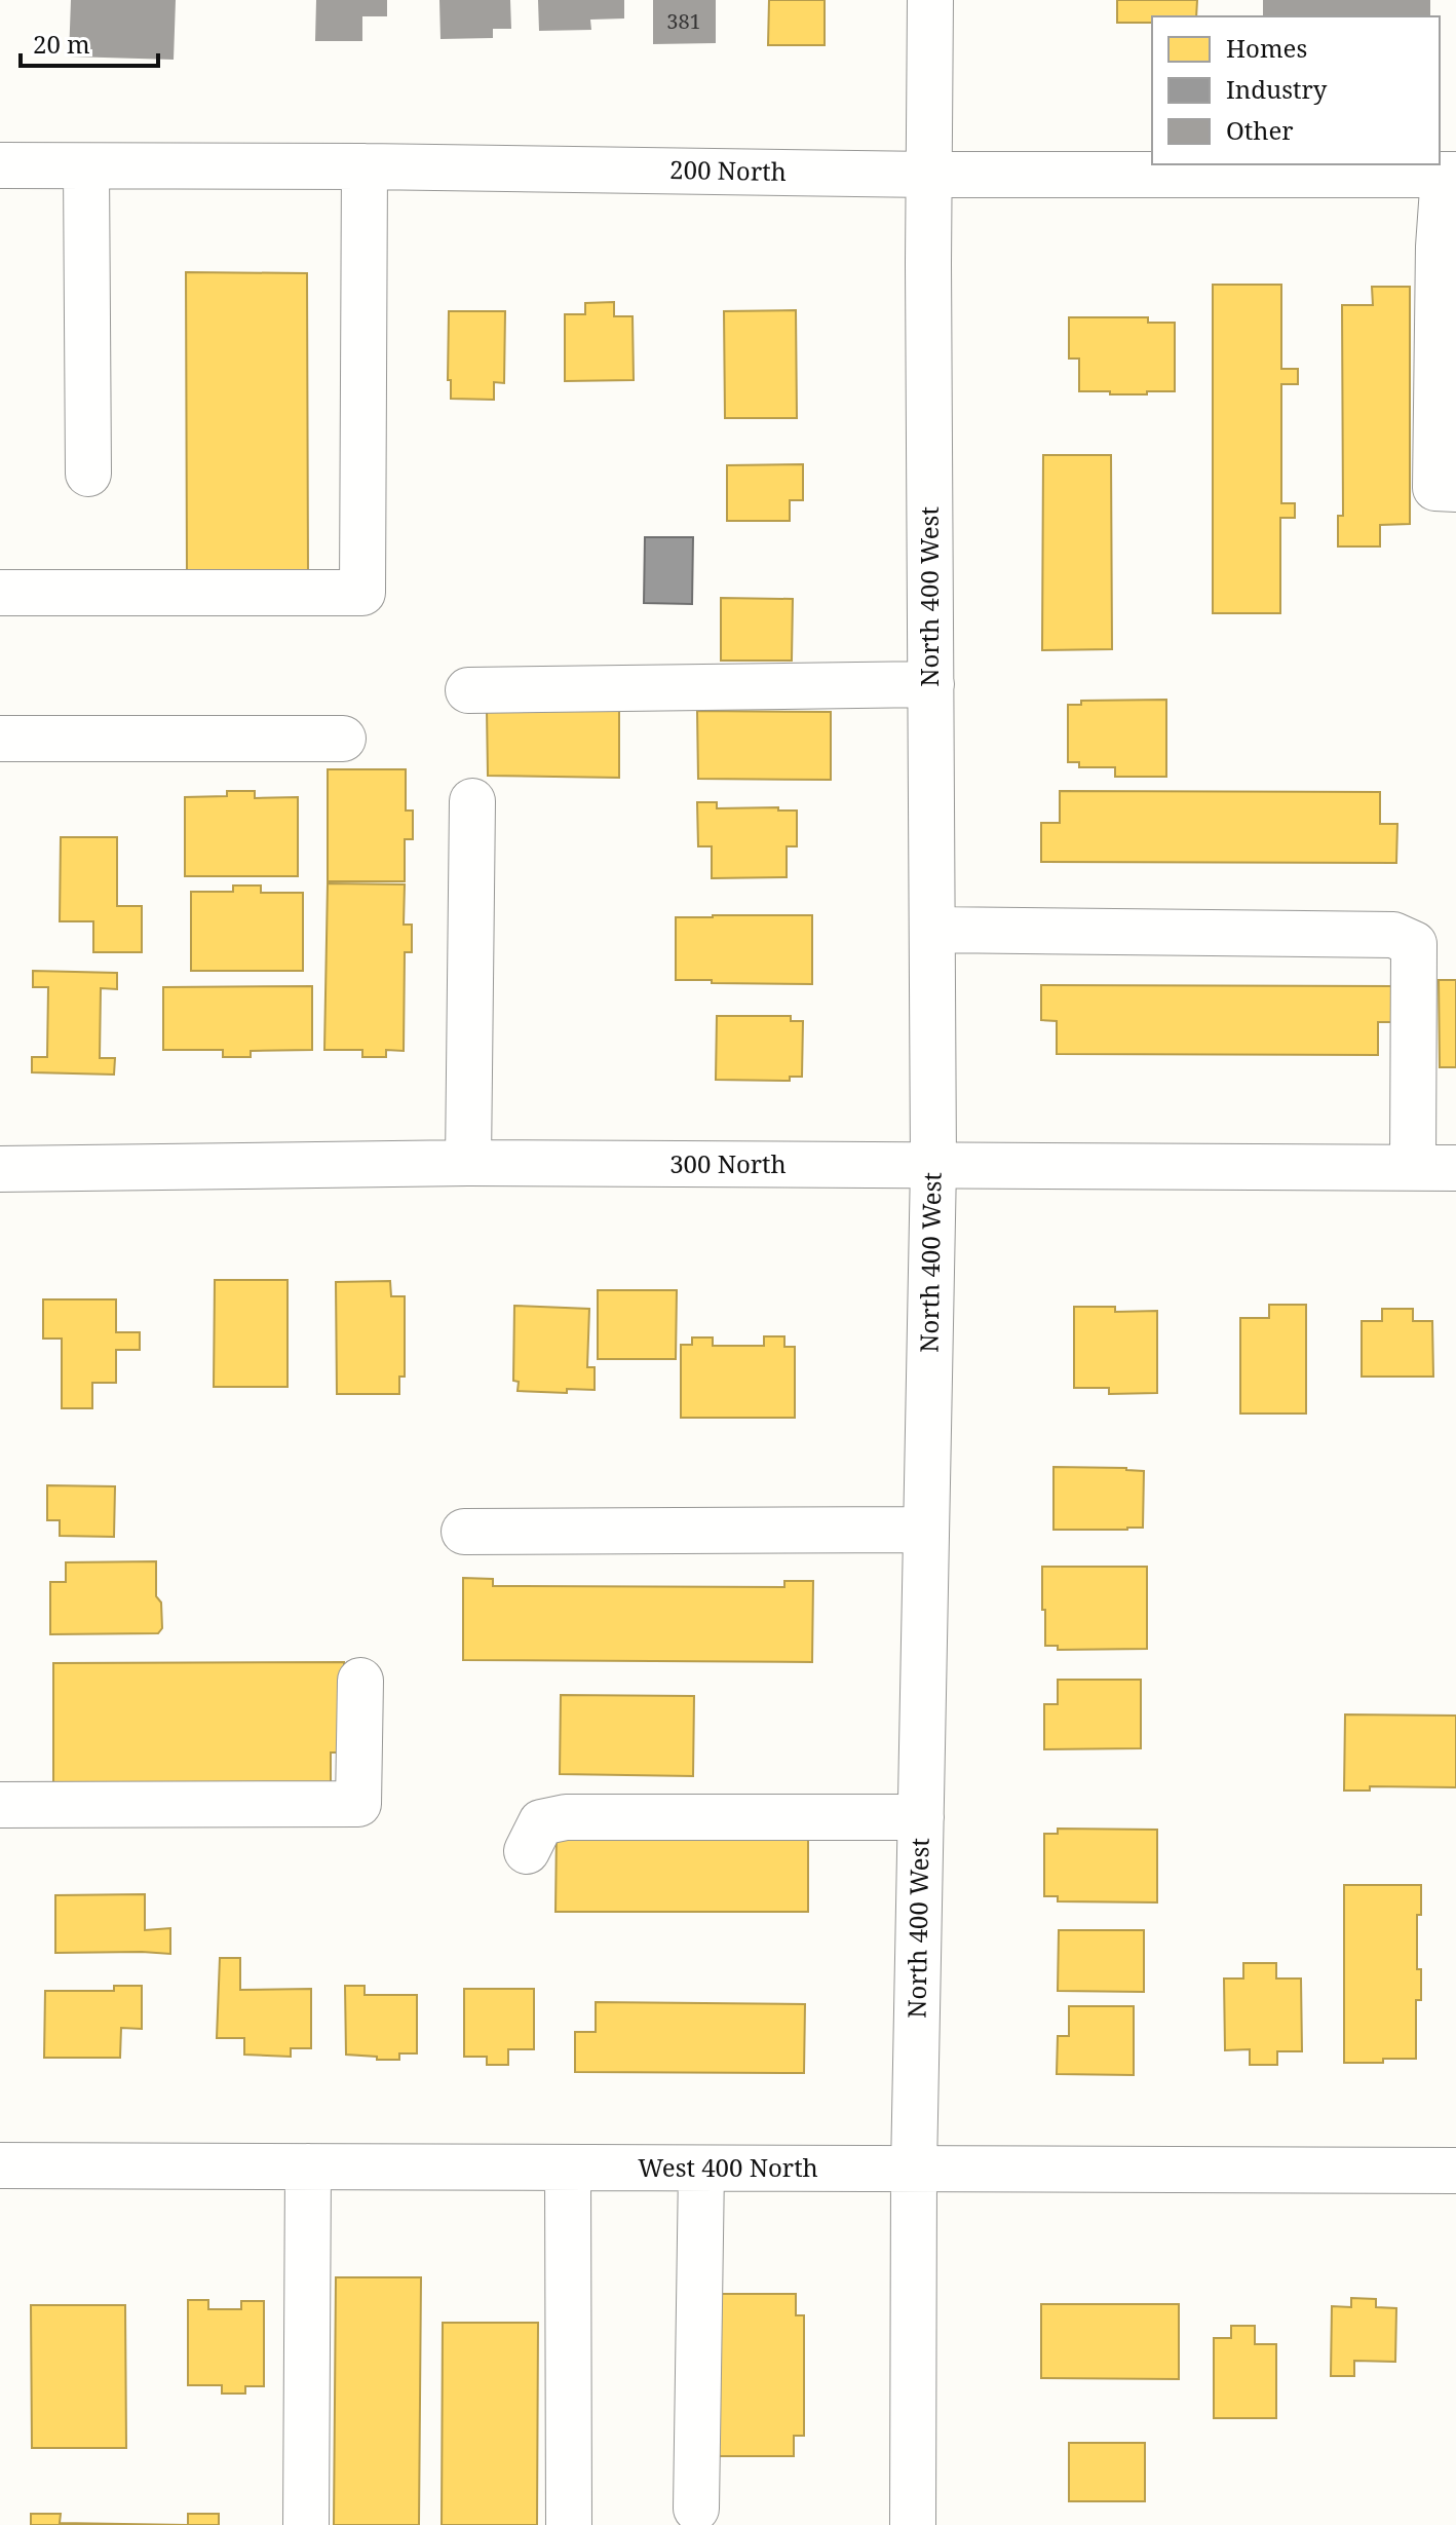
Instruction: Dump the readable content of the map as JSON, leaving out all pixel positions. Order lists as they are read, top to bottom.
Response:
{
  "streets": {
    "street": [
      "200 North",
      "North 400 West",
      "300 North",
      "West 400 North"
    ]
  },
  "crossings": [
    ["200 North", "North 400 West"],
    ["North 400 West", "300 North"],
    ["North 400 West", "West 400 North"]
  ],
  "house_numbers": ["381"],
  "legend": ["Homes", "Industry", "Other"],
  "scale_bar": "20 m"
}
